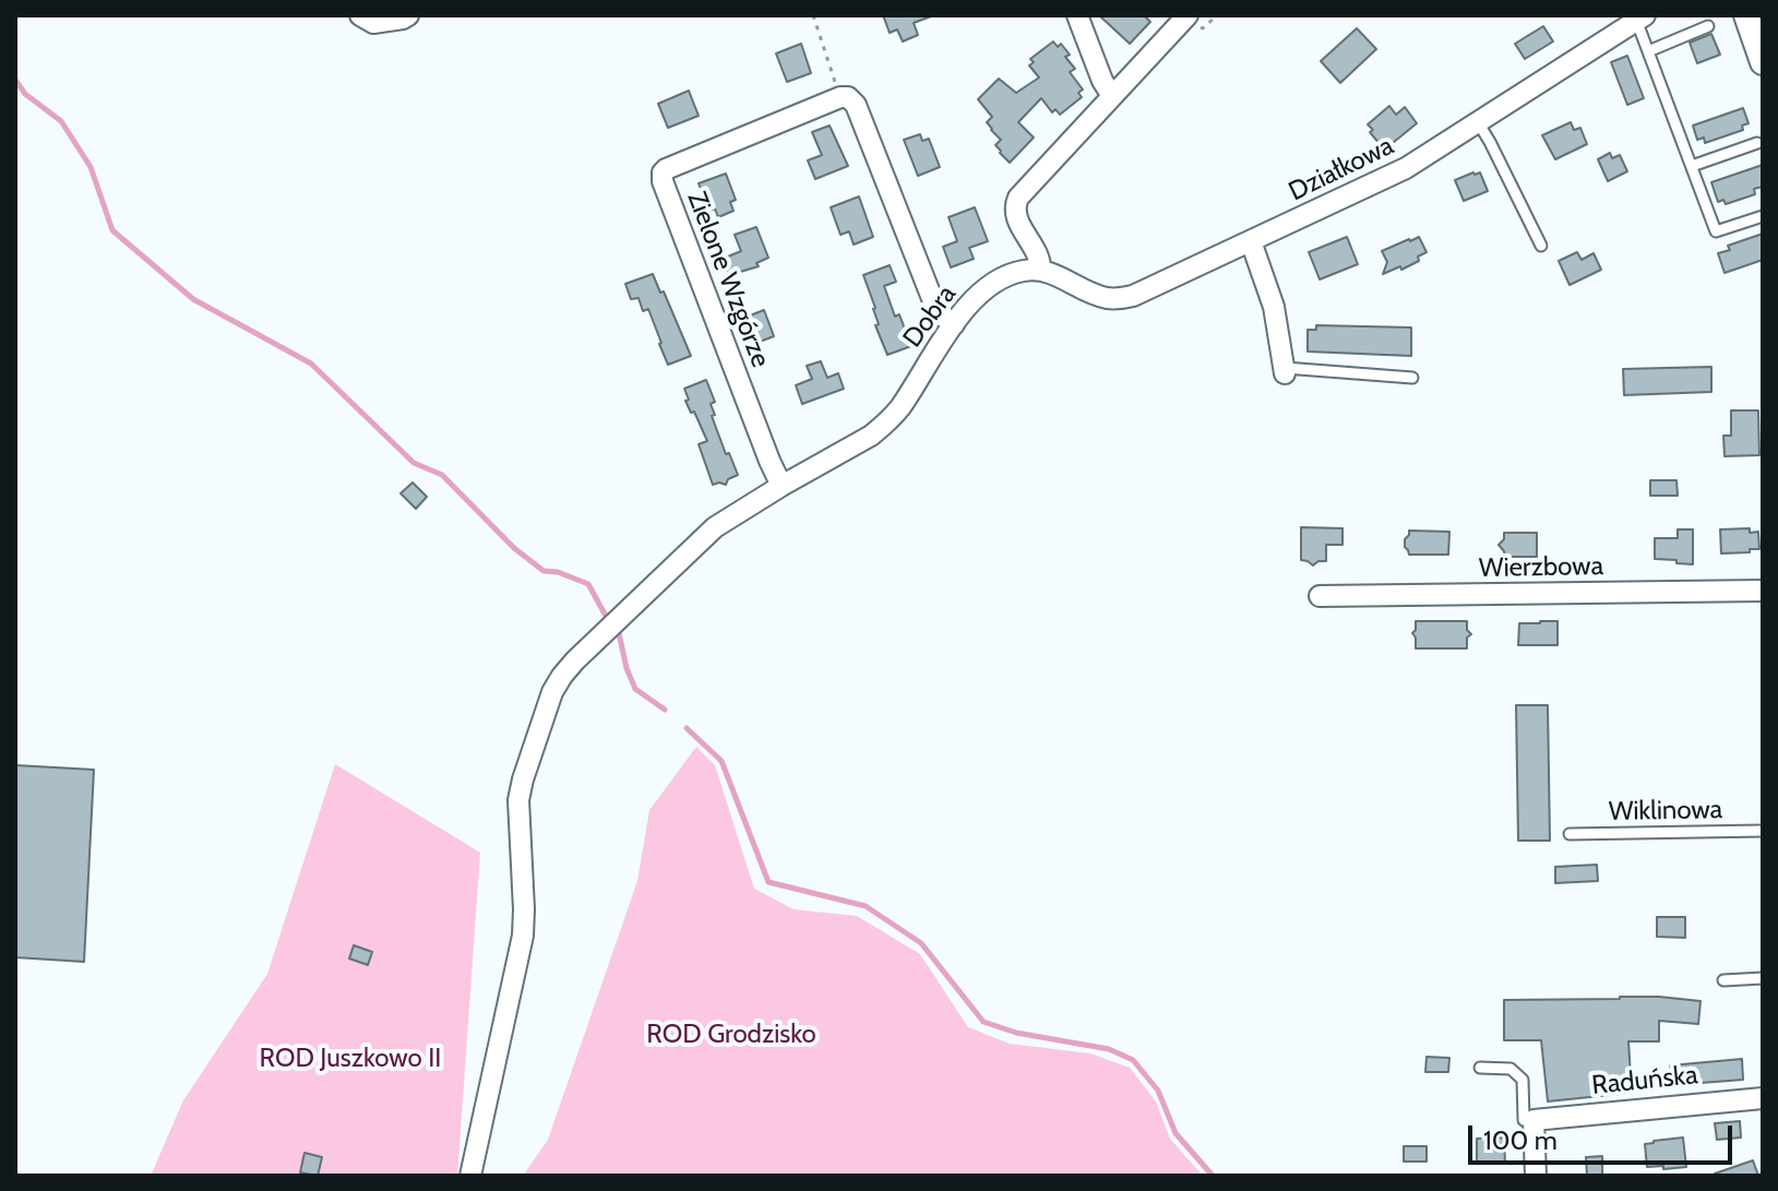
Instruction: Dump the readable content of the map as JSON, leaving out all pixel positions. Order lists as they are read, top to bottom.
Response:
{
  "streets": {
    "street": [
      "Działkowa",
      "Zielone Wzgórze",
      "Dobra",
      "Wierzbowa",
      "Raduńska"
    ],
    "lane": ["Wiklinowa"]
  },
  "crossings": [
    ["Działkowa", "Dobra"],
    ["Zielone Wzgórze", "Dobra"]
  ],
  "parks": ["ROD Grodzisko", "ROD Juszkowo II"],
  "scale_bar": "100 m"
}
